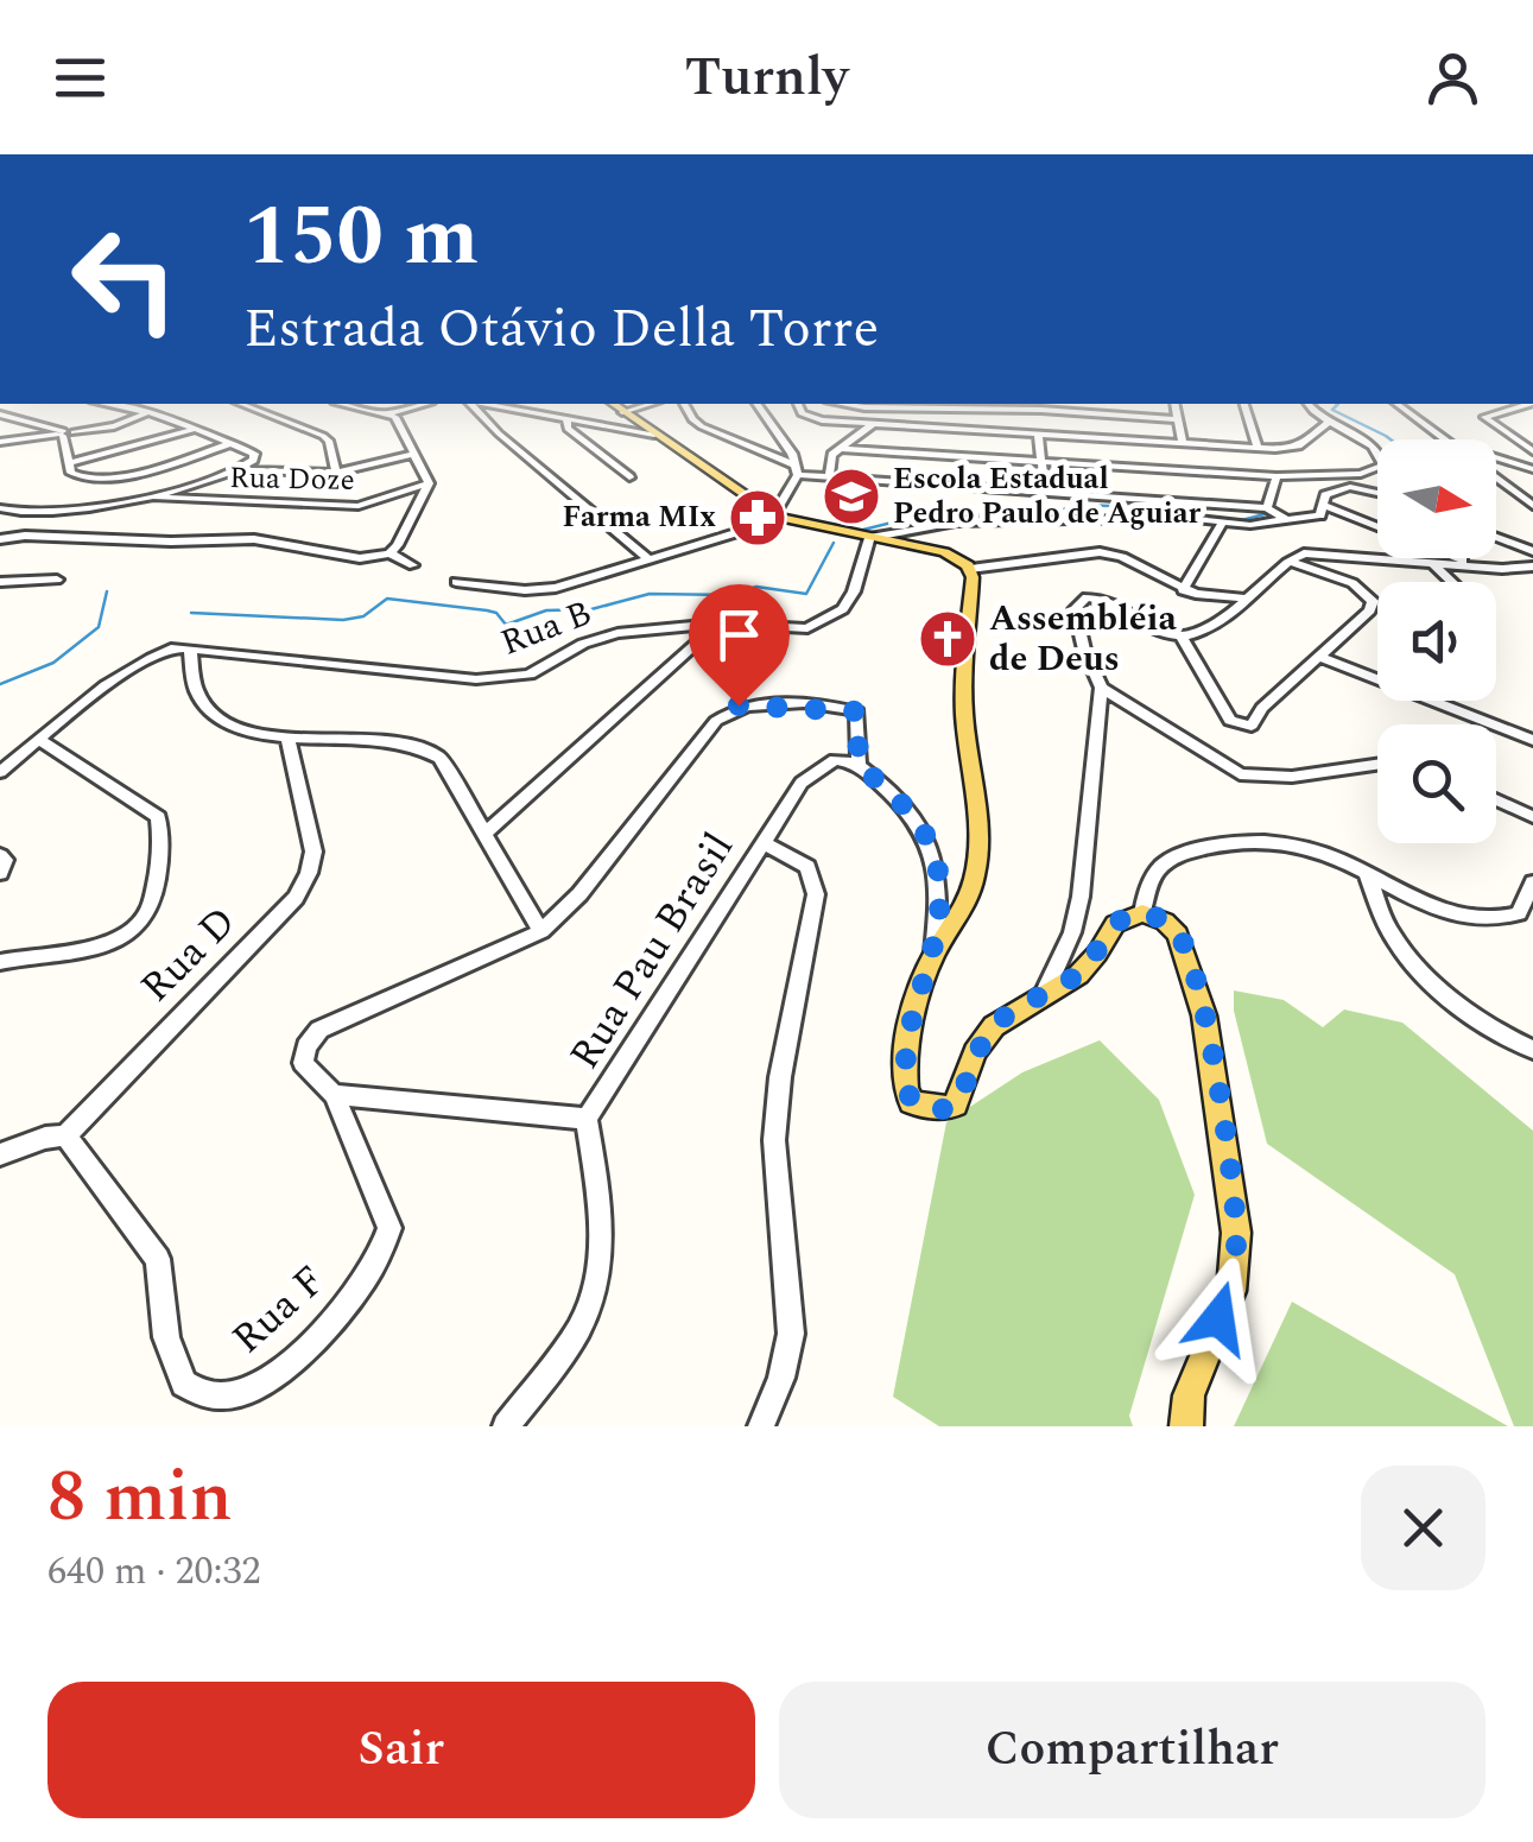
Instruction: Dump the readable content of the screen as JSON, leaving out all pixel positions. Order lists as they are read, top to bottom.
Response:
{
  "streets": {
    "street": [
      "Rua Doze",
      "Rua B",
      "Rua Pau Brasil",
      "Rua D",
      "Rua F"
    ]
  },
  "crossings": [
    ["Rua Pau Brasil", "Rua F"],
    ["Rua D", "Rua F"]
  ],
  "places": {
    "school or university": ["Escola Estadual Pedro Paulo de Aguiar"],
    "pharmacy": ["Farma MIx"],
    "church": ["Assembléia de Deus"]
  },
  "north": "right",
  "page": {
    "header": "Turnly",
    "turn": ["150 m", "Estrada Otávio Della Torre"],
    "heading": ["8 min", "640 m · 20:32"],
    "buttons": ["Sair", "Compartilhar"]
  }
}
